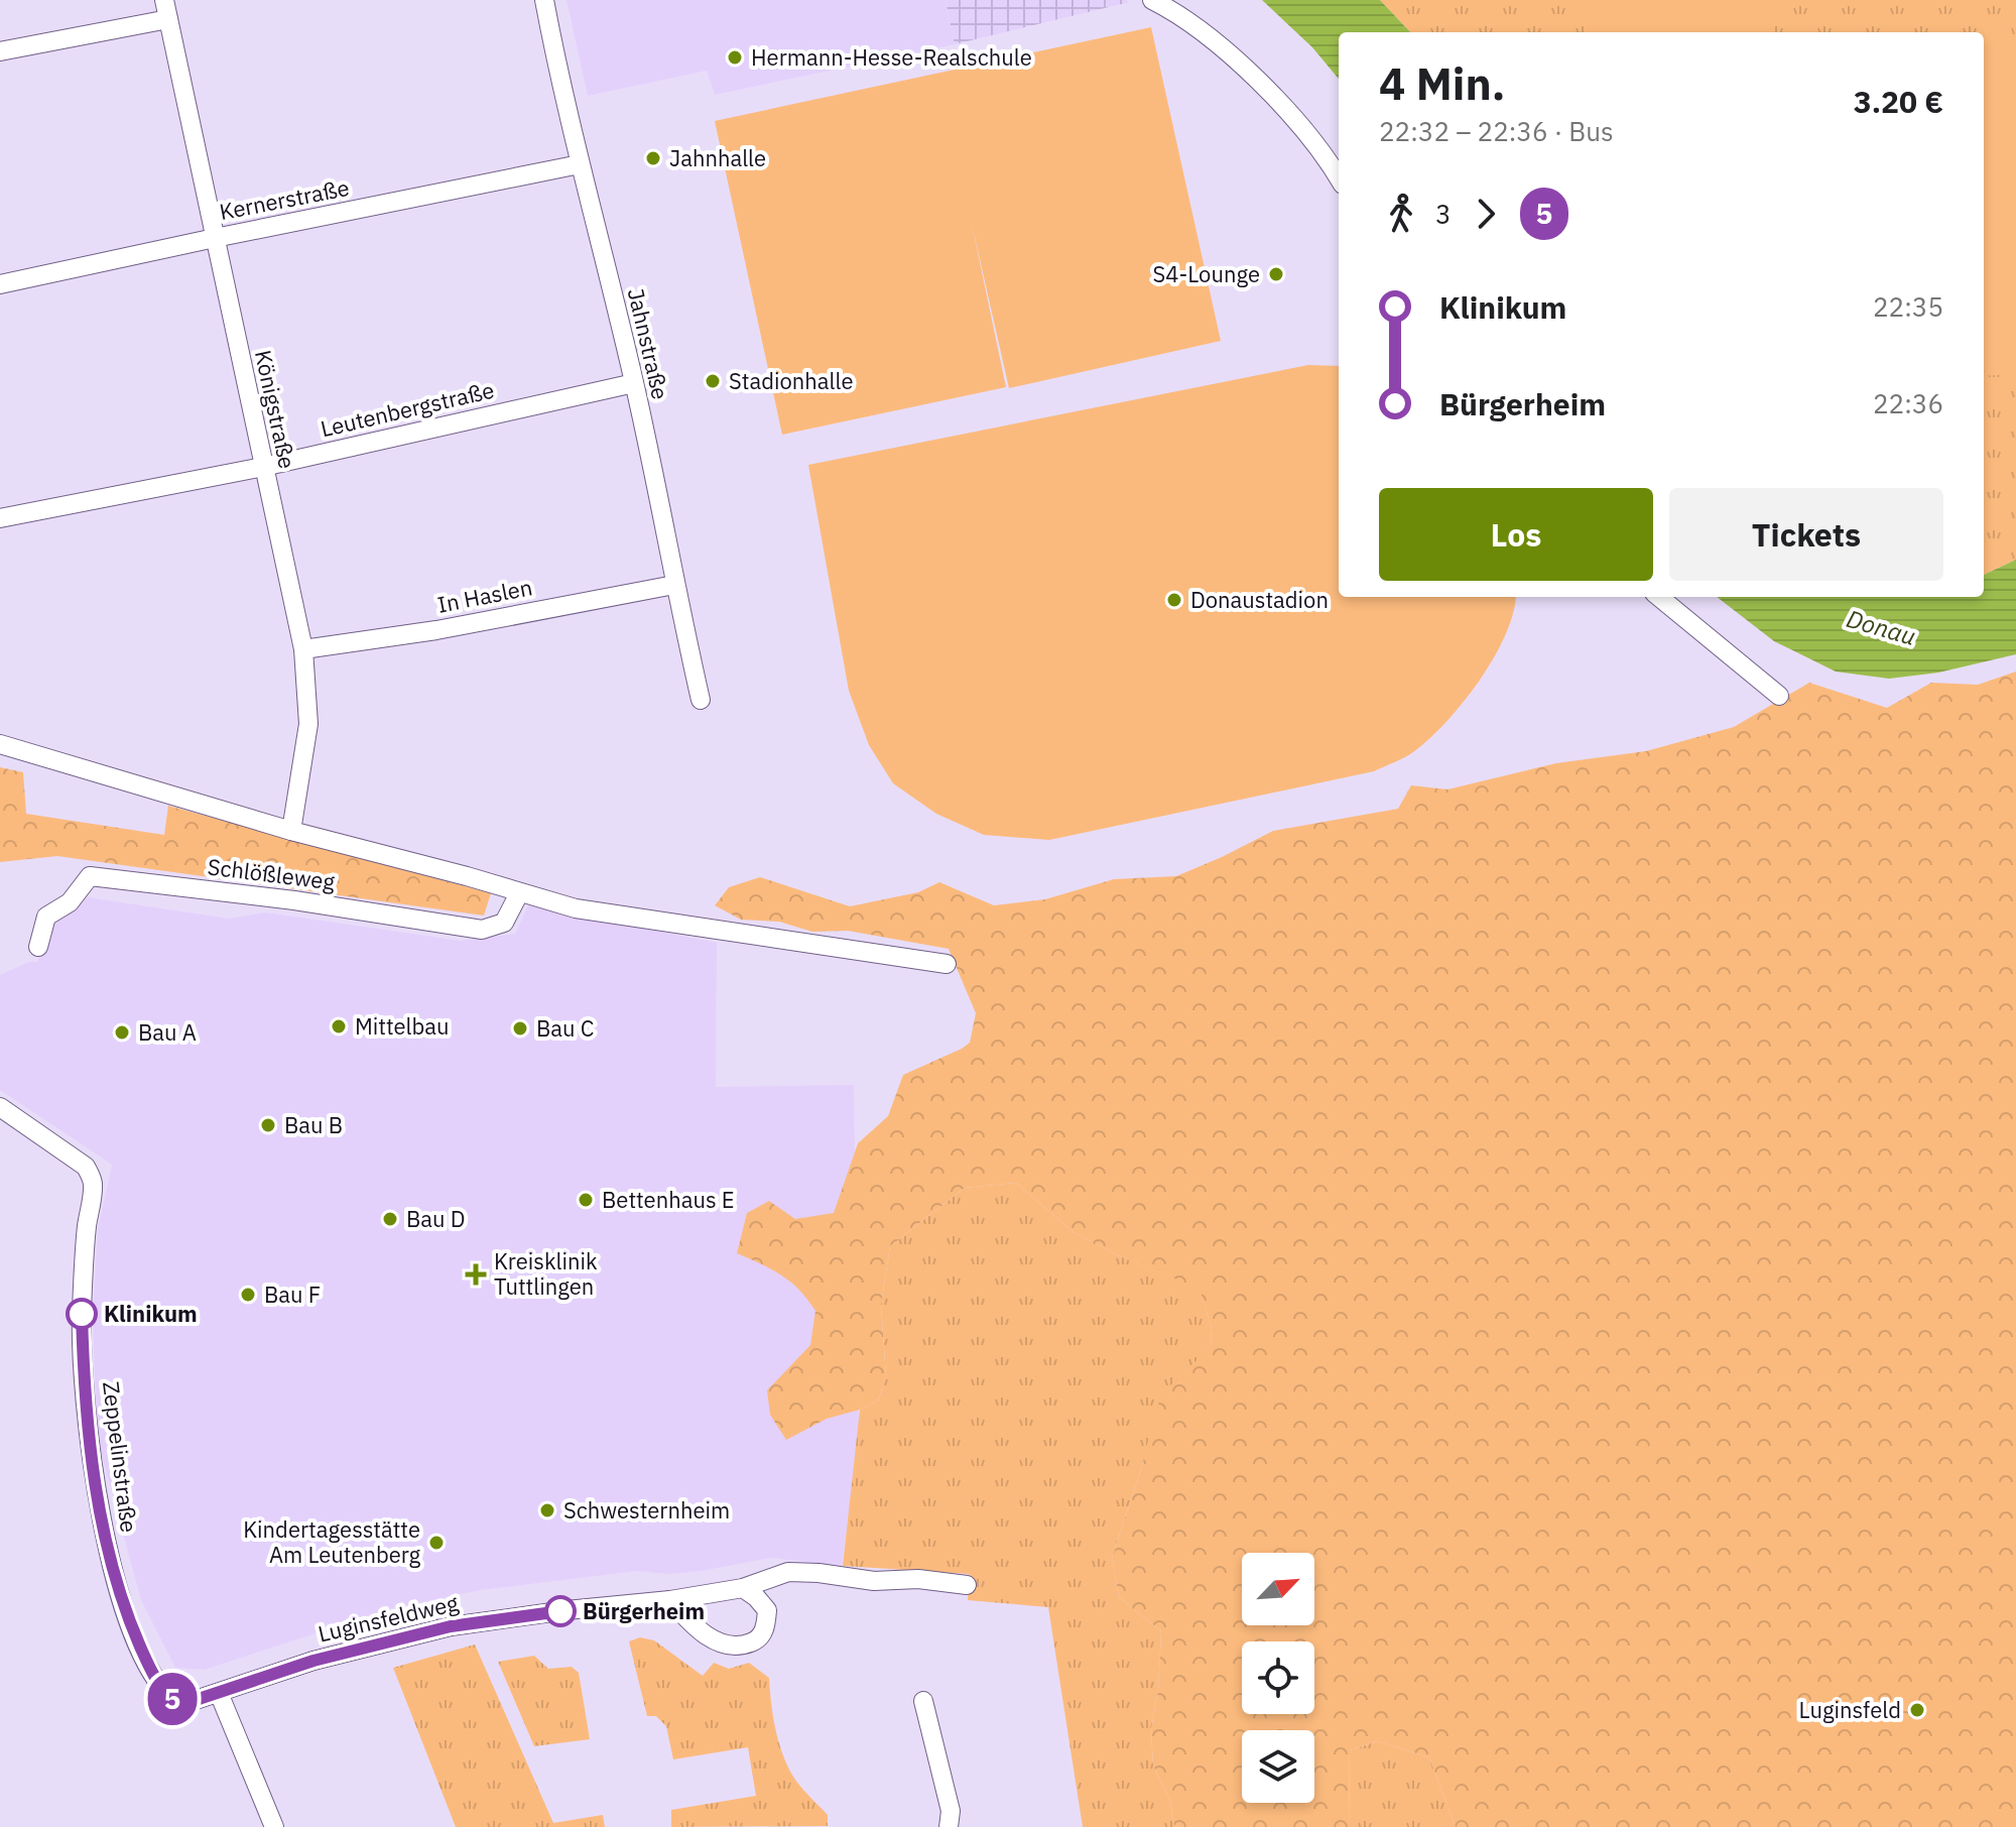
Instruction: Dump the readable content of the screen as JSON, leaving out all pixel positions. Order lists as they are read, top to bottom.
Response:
{
  "streets": {
    "street": [
      "Kernerstraße",
      "Jahnstraße",
      "Königstraße",
      "Leutenbergstraße",
      "In Haslen",
      "Schlößleweg",
      "Zeppelinstraße",
      "Luginsfeldweg"
    ]
  },
  "crossings": [
    ["Kernerstraße", "Jahnstraße"],
    ["Kernerstraße", "Königstraße"],
    ["Jahnstraße", "Leutenbergstraße"],
    ["Jahnstraße", "In Haslen"],
    ["Königstraße", "Leutenbergstraße"],
    ["Königstraße", "In Haslen"],
    ["Königstraße", "Schlößleweg"],
    ["Zeppelinstraße", "Luginsfeldweg"]
  ],
  "water": ["Donau"],
  "places": {
    "other": [
      "Hermann-Hesse-Realschule",
      "Jahnhalle",
      "S4-Lounge",
      "Stadionhalle",
      "Donaustadion",
      "Mittelbau",
      "Bau C",
      "Bau A",
      "Bau B",
      "Bettenhaus E",
      "Bau D",
      "Bau F",
      "Klinikum",
      "Schwesternheim",
      "Kindertagesstätte Am Leutenberg",
      "Bürgerheim",
      "Luginsfeld"
    ],
    "health": ["Kreisklinik Tuttlingen"]
  },
  "lines": ["bus line 5"],
  "north": "top right",
  "page": {
    "on_map": "5",
    "heading": ["4 Min.", "22:32 – 22:36 · Bus", "3.20 €"],
    "legs": ["3", "5"],
    "list": [
      {
        "name": "Klinikum",
        "value": "22:35"
      },
      {
        "name": "Bürgerheim",
        "value": "22:36"
      }
    ],
    "buttons": ["Los", "Tickets"]
  }
}
